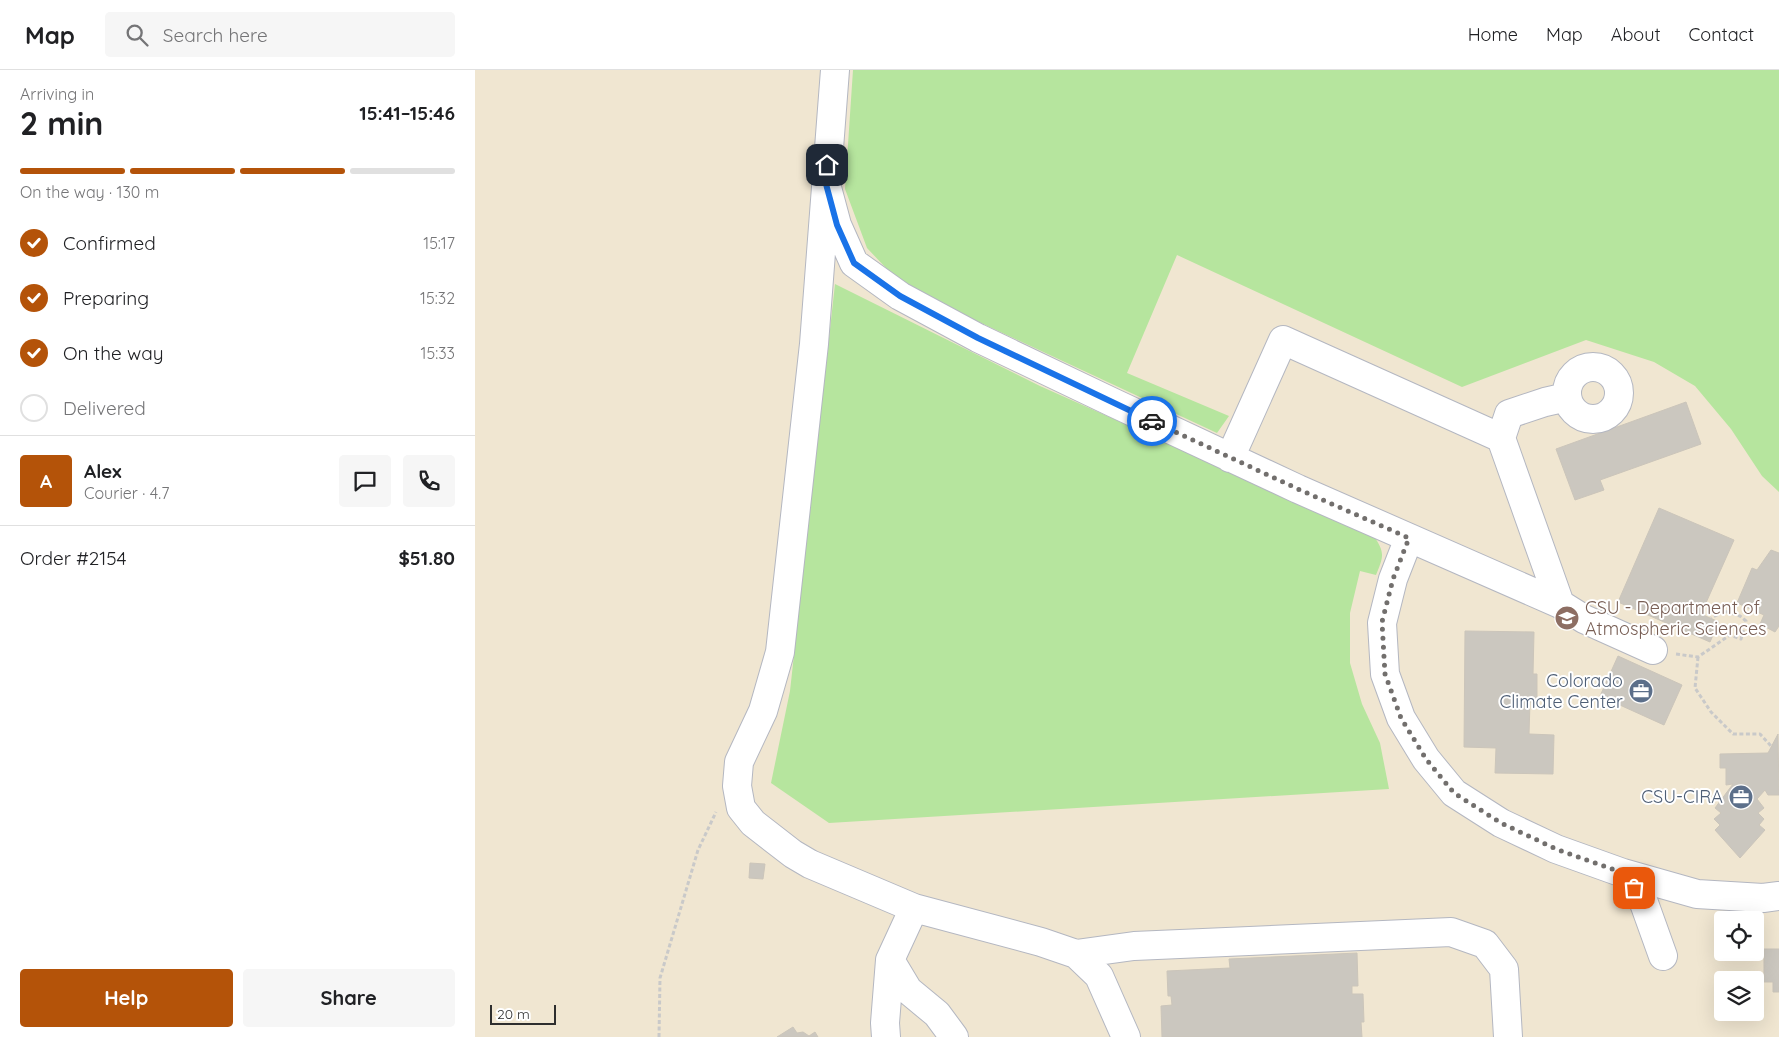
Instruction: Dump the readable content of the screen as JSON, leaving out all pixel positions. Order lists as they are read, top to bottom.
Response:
{
  "places": {
    "school or university": ["CSU - Department of Atmospheric Sciences"],
    "office": ["Colorado Climate Center", "CSU-CIRA"]
  },
  "scale_bar": "20 m",
  "page": {
    "header": "Map",
    "search": "Search here",
    "nav": [
      "Home",
      "Map",
      "About",
      "Contact"
    ],
    "heading": ["2 min", "Arriving in", "15:41–15:46"],
    "panel": [
      "Alex",
      "Courier · 4.7",
      "Order #2154",
      "$51.80"
    ],
    "bar": "On the way · 130 m",
    "list": [
      ["Confirmed", "15:17"],
      ["Preparing", "15:32"],
      ["On the way", "15:33"],
      "Delivered"
    ],
    "round": "A",
    "buttons": ["Help", "Share"],
    "scale": "20 m"
  }
}
